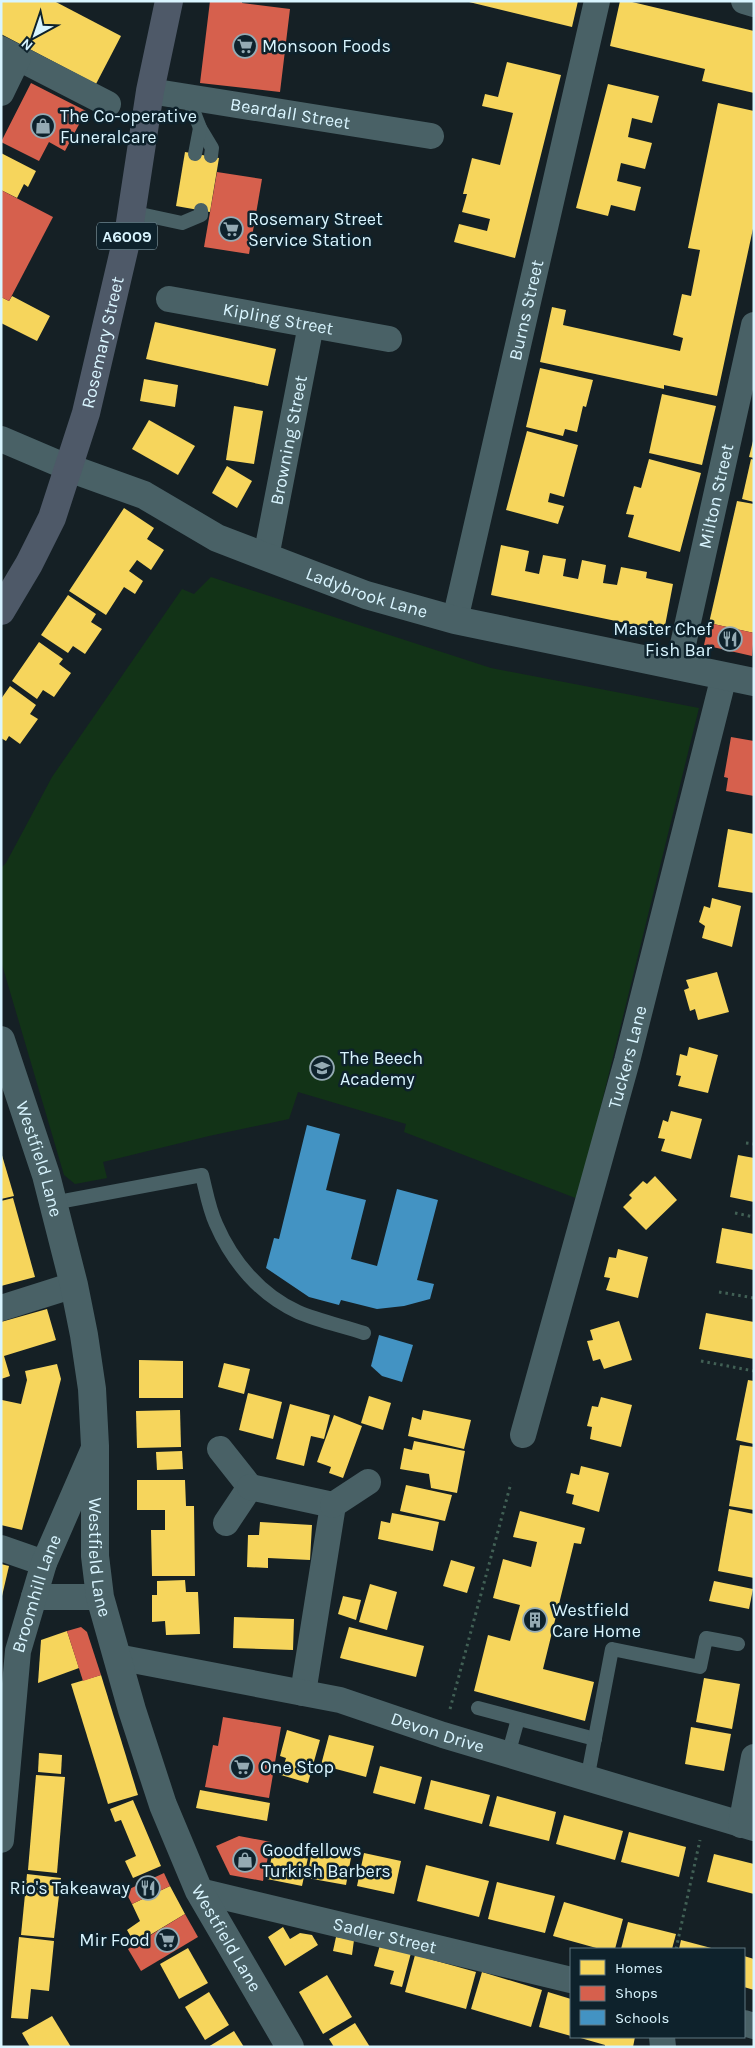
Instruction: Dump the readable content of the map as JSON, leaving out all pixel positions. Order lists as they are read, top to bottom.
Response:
{
  "streets": {
    "highway": ["A6009", "Rosemary Street"],
    "street": [
      "Beardall Street",
      "Burns Street",
      "Kipling Street",
      "Browning Street",
      "Milton Street",
      "Ladybrook Lane",
      "Tuckers Lane",
      "Westfield Lane",
      "Broomhill Lane",
      "Devon Drive",
      "Sadler Street"
    ]
  },
  "crossings": [
    ["Beardall Street", "Rosemary Street"],
    ["Burns Street", "Ladybrook Lane"],
    ["Kipling Street", "Browning Street"],
    ["Rosemary Street", "Ladybrook Lane"],
    ["Browning Street", "Ladybrook Lane"],
    ["Milton Street", "Ladybrook Lane"],
    ["Ladybrook Lane", "Tuckers Lane"],
    ["Westfield Lane", "Broomhill Lane"],
    ["Westfield Lane", "Devon Drive"],
    ["Westfield Lane", "Sadler Street"]
  ],
  "places": {
    "supermarket": [
      "Monsoon Foods",
      "Rosemary Street Service Station",
      "One Stop",
      "Mir Food"
    ],
    "shop": ["The Co-operative Funeralcare", "Goodfellows Turkish Barbers"],
    "restaurant": ["Master Chef Fish Bar", "Rio's Takeaway"],
    "school or university": ["The Beech Academy"],
    "building": ["Westfield Care Home"]
  },
  "legend": ["Homes", "Shops", "Schools"],
  "north": "bottom left"
}
